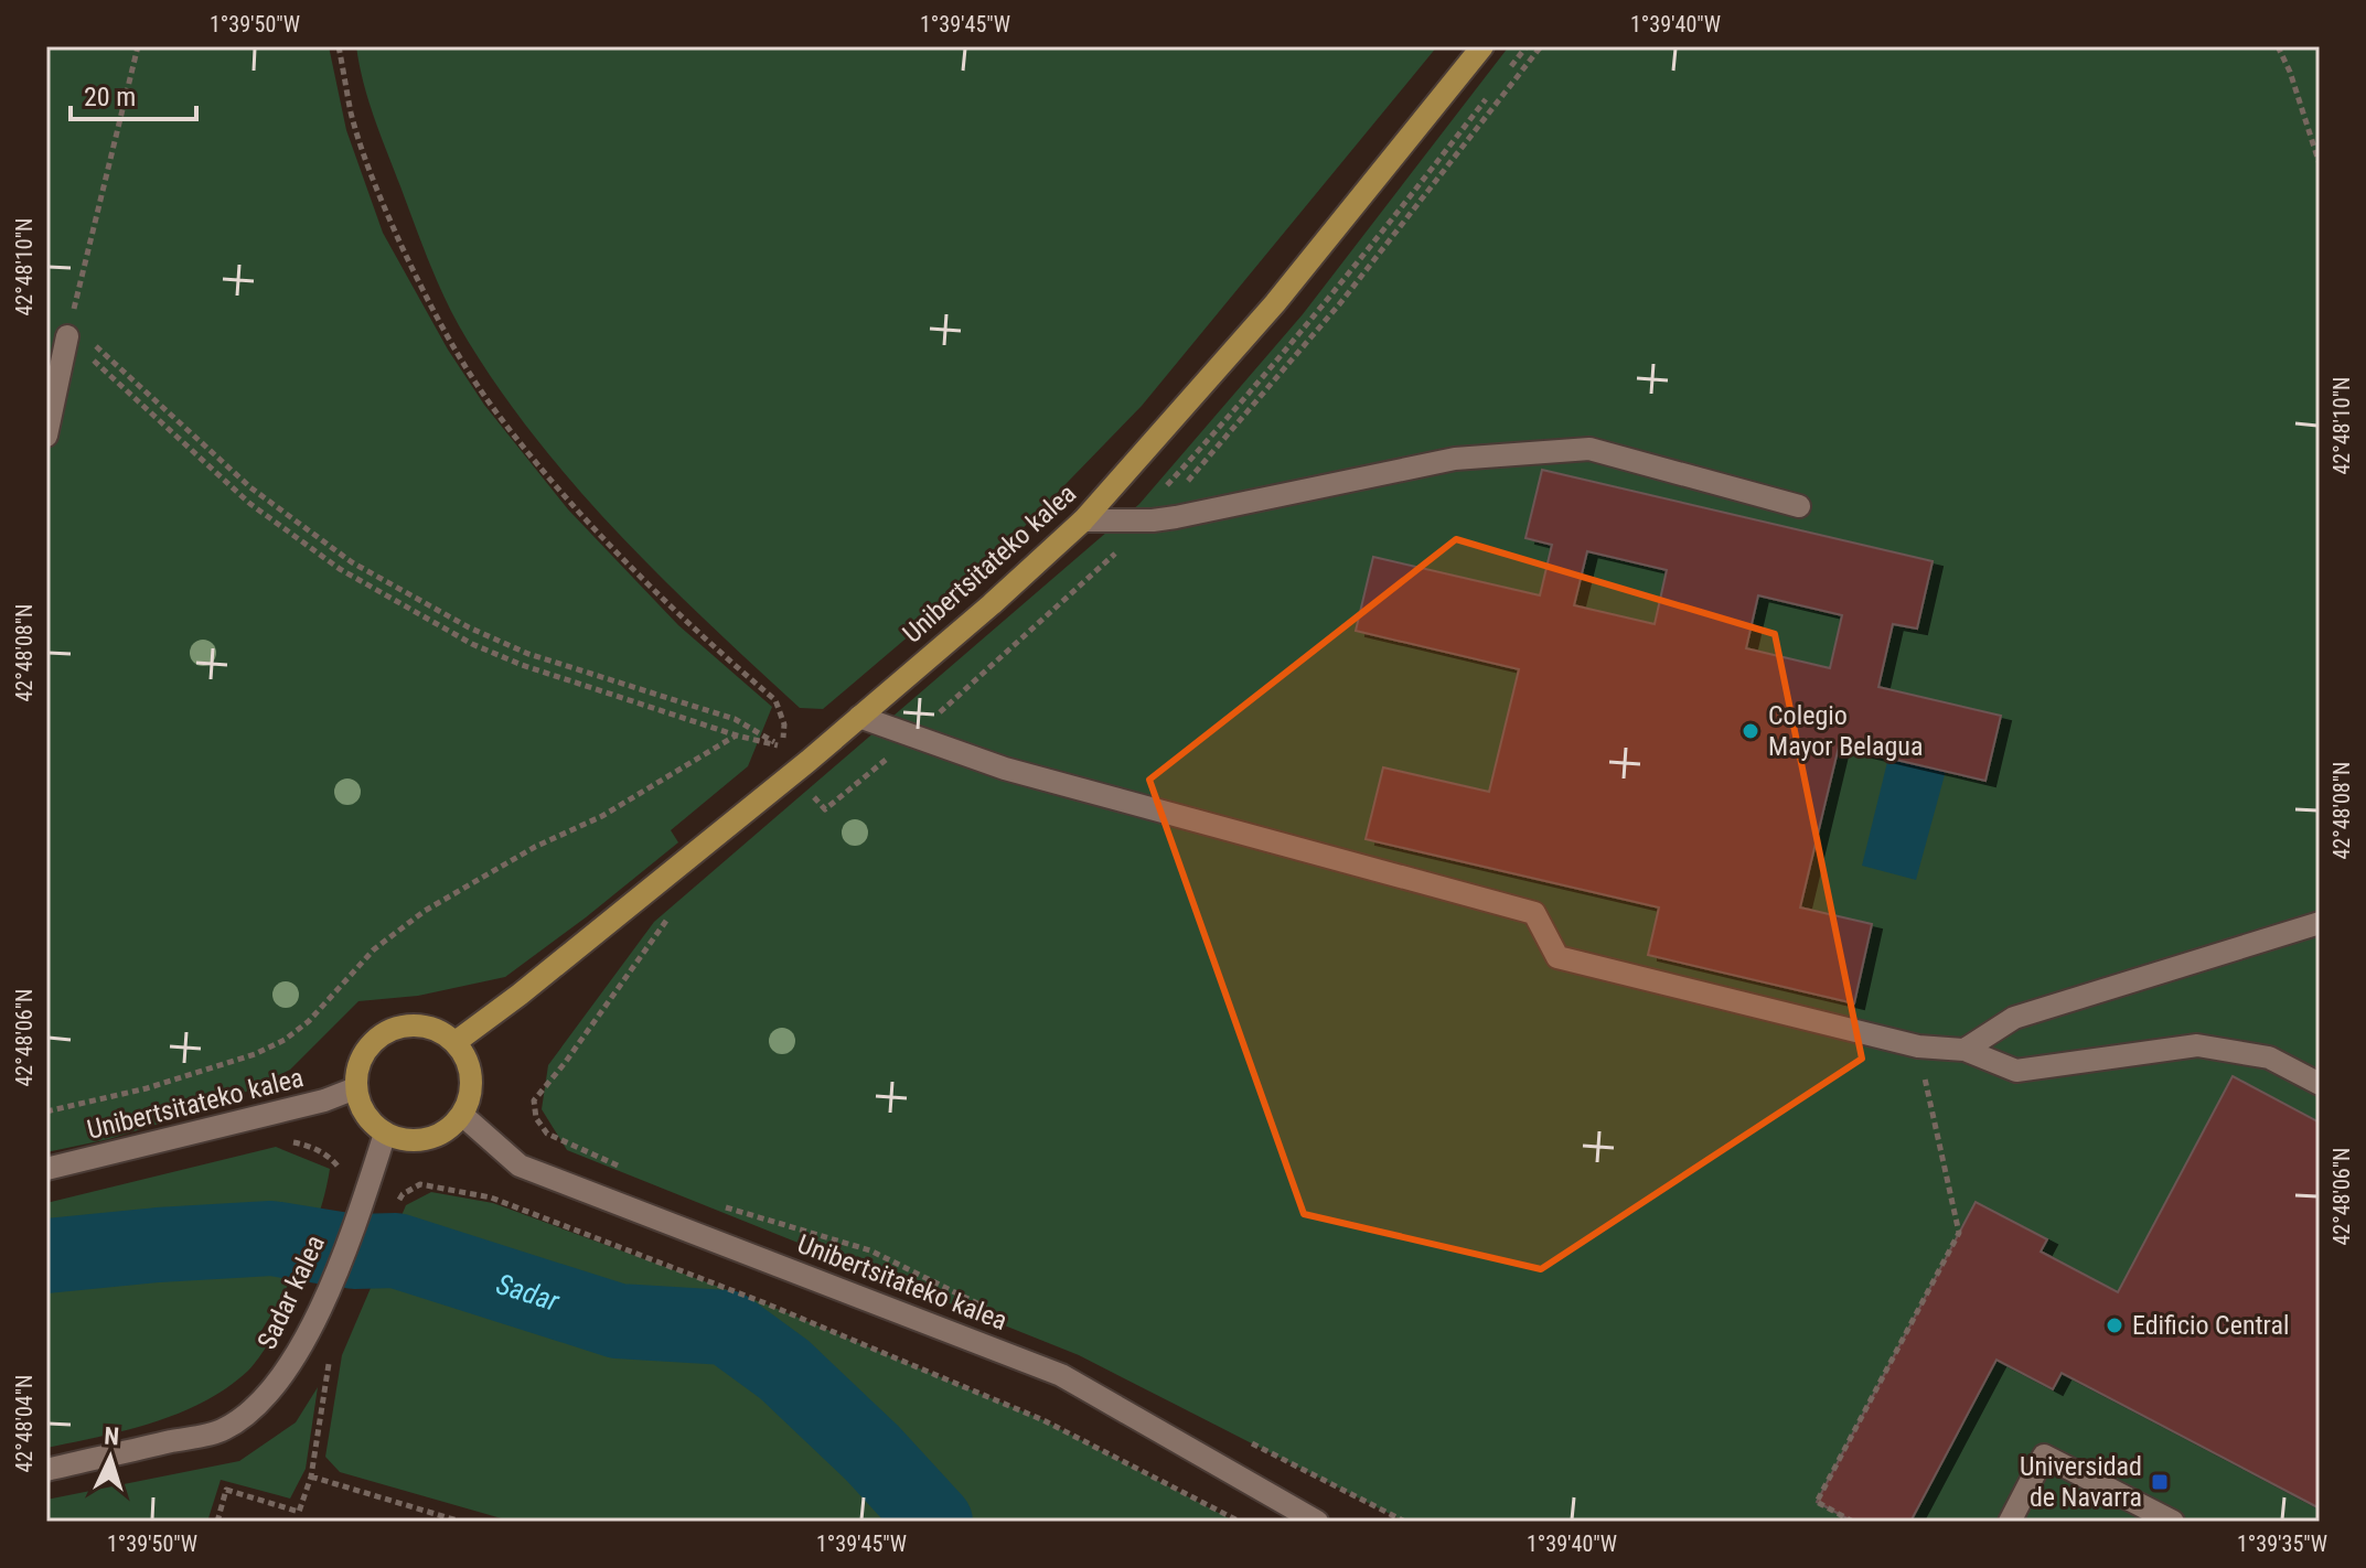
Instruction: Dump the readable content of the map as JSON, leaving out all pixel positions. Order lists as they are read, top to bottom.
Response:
{
  "streets": {
    "main road": ["Unibertsitateko kalea"],
    "street": ["Sadar kalea"]
  },
  "crossings": [
    ["Unibertsitateko kalea", "Sadar kalea"]
  ],
  "water": ["Sadar"],
  "places": {
    "other": ["Colegio Mayor Belagua", "Edificio Central"],
    "transit": ["Universidad de Navarra"]
  },
  "scale_bar": "20 m",
  "north": "top",
  "coordinates": [
    "1°39'50\"W",
    "1°39'45\"W",
    "1°39'40\"W",
    "42°48'10\"N",
    "42°48'08\"N",
    "42°48'06\"N",
    "42°48'04\"N",
    "1°39'35\"W"
  ]
}
